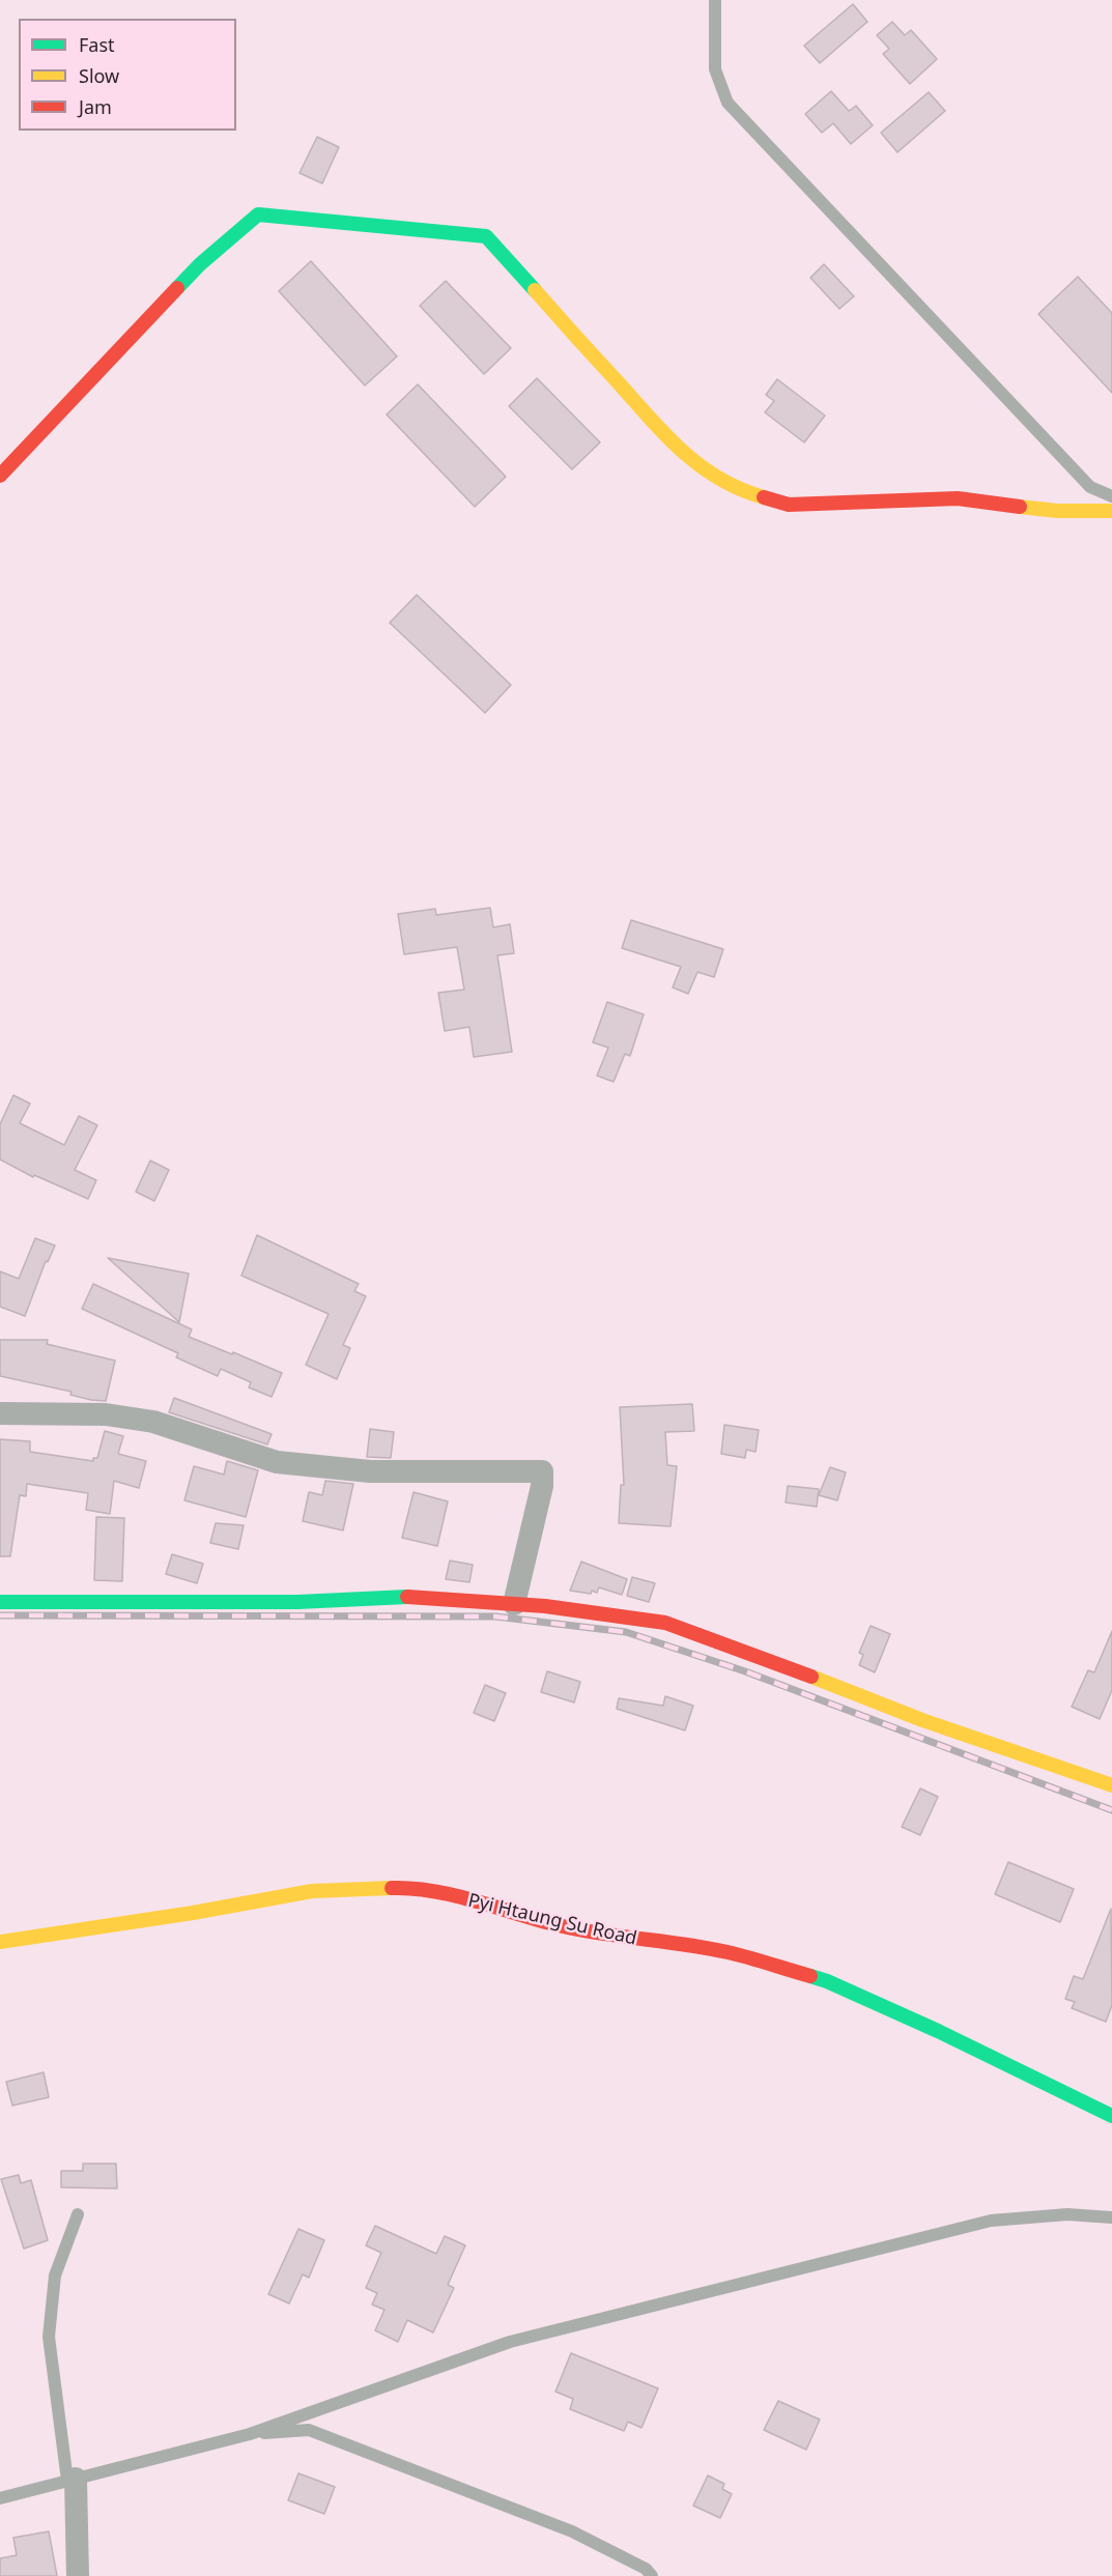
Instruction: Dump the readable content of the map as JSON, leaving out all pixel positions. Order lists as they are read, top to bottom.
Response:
{
  "streets": {
    "main road": ["Pyi Htaung Su Road"]
  },
  "legend": ["Fast", "Slow", "Jam"]
}
